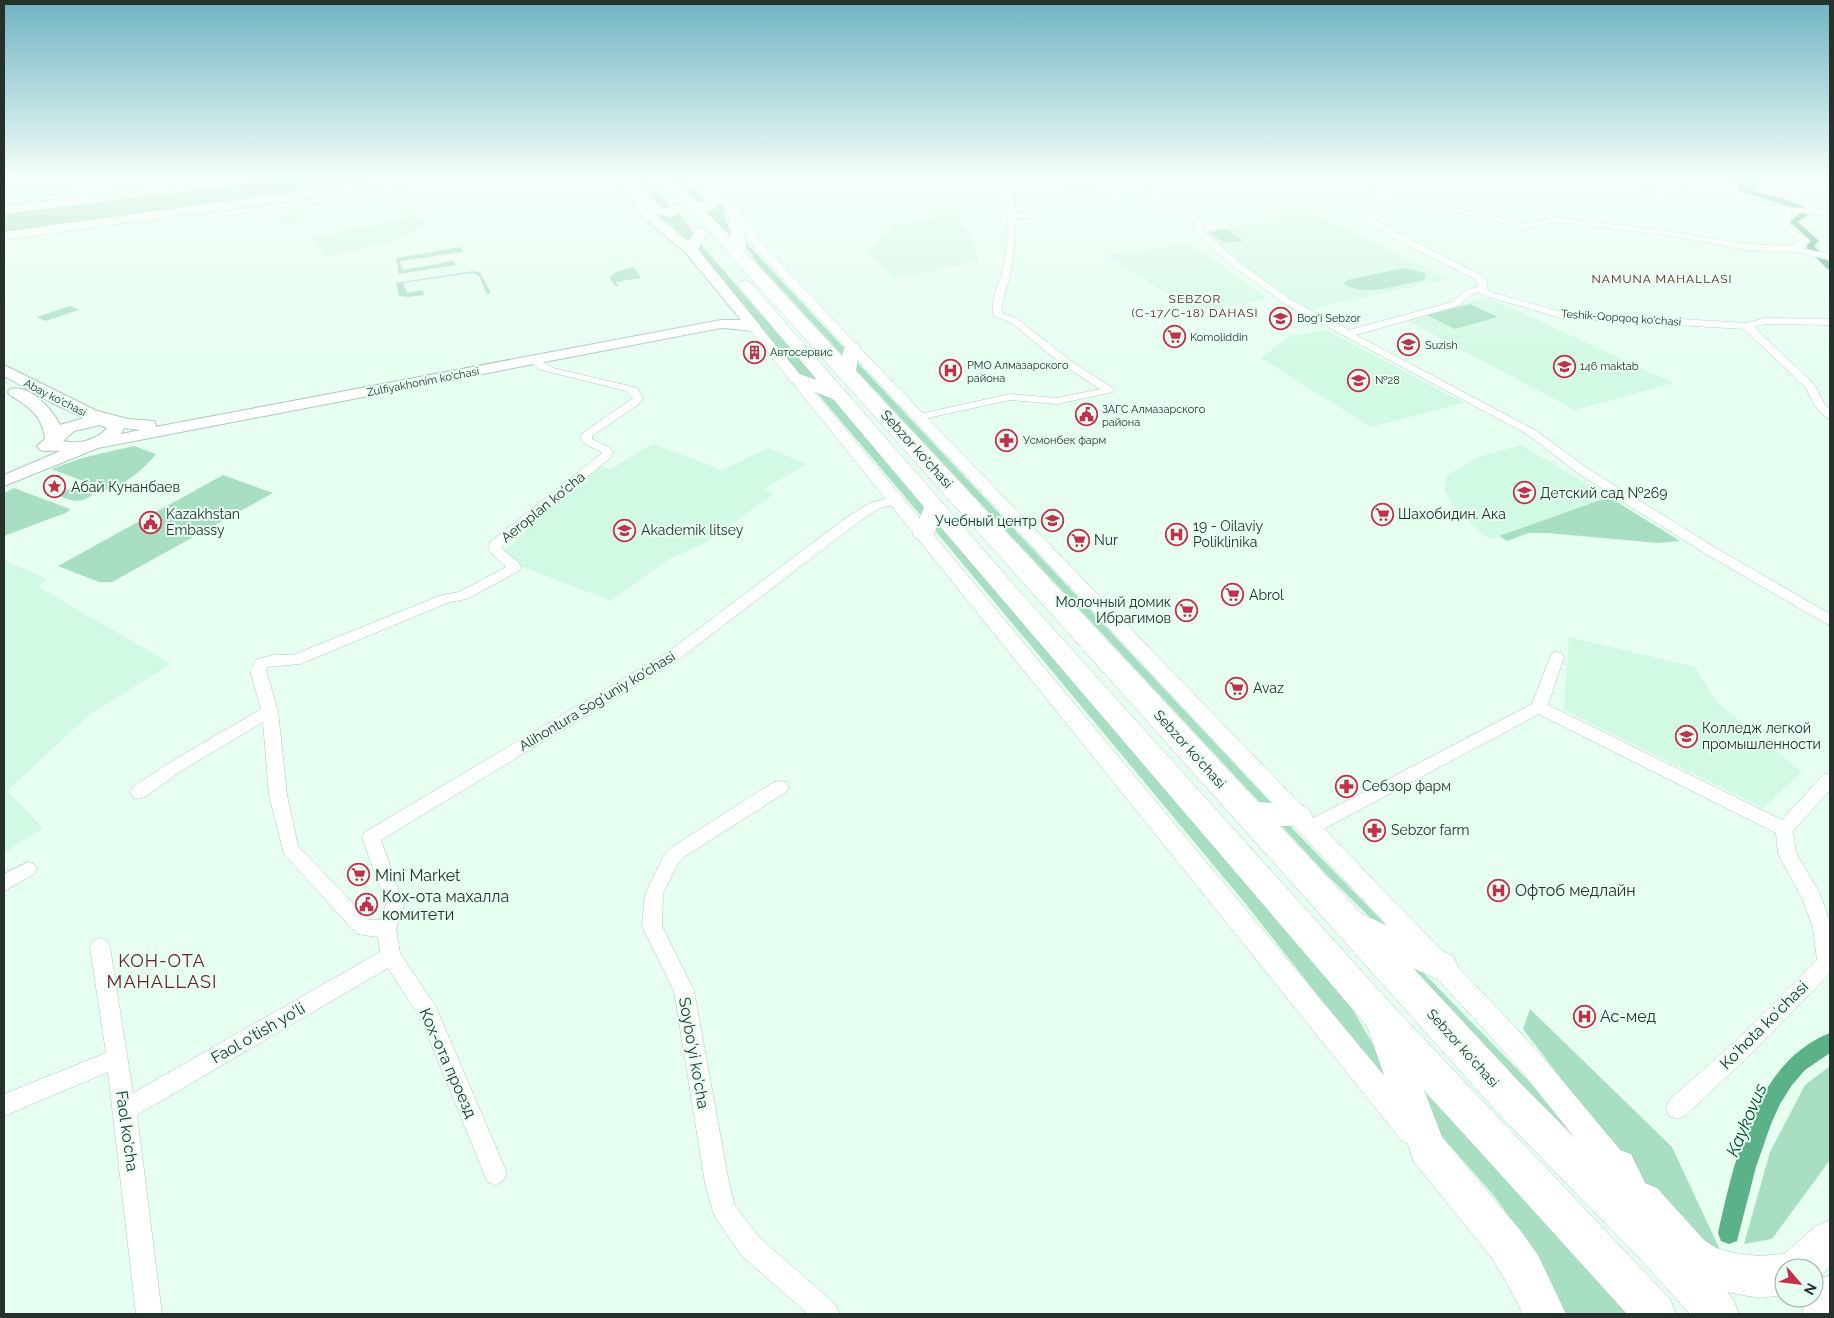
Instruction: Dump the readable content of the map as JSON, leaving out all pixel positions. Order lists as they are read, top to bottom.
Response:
{
  "streets": {
    "main road": ["Zulfiyakhonim ko'chasi", "Abay ko'chasi", "Sebzor ko‘chasi"],
    "street": [
      "Teshik-Qopqoq ko'chasi",
      "Aeroplan ko'cha",
      "Alihontura Sog'uniy ko'chasi",
      "Koʻhota koʻchasi",
      "Faol o'tish yo'li",
      "Soybo'yi ko'cha",
      "Кох-ота проезд",
      "Faol ko'cha"
    ]
  },
  "crossings": [
    ["Zulfiyakhonim ko'chasi", "Abay ko'chasi"],
    ["Zulfiyakhonim ko'chasi", "Aeroplan ko'cha"],
    ["Alihontura Sog'uniy ko'chasi", "Кох-ота проезд"],
    ["Faol o'tish yo'li", "Кох-ота проезд"],
    ["Faol o'tish yo'li", "Faol ko'cha"]
  ],
  "districts": ["NAMUNA MAHALLASI", "SEBZOR (C-17/C-18) DAHASI", "KOH-OTA MAHALLASI"],
  "water": ["Kaykovus"],
  "places": {
    "school or university": [
      "Bog'i Sebzor",
      "Suzish",
      "146 maktab",
      "№28",
      "Детский сад №269",
      "Учебный центр",
      "Akademik litsey",
      "Колледж легкой промышленности"
    ],
    "supermarket": [
      "Komoliddin",
      "Шахобидин. Ака",
      "Nur",
      "Abrol",
      "Молочный домик Ибрагимов",
      "Avaz",
      "Mini Market"
    ],
    "building": ["Автосервис"],
    "hospital": [
      "РМО Алмазарского района",
      "19 - Oilaviy Poliklinika",
      "Офтоб медлайн",
      "Ас-мед"
    ],
    "public building": ["ЗАГС Алмазарского района", "Kazakhstan Embassy", "Кох-ота махалла комитети"],
    "pharmacy": ["Усмонбек фарм", "Себзор фарм", "Sebzor farm"],
    "place": ["Абай Кунанбаев"]
  },
  "north": "bottom right"
}
